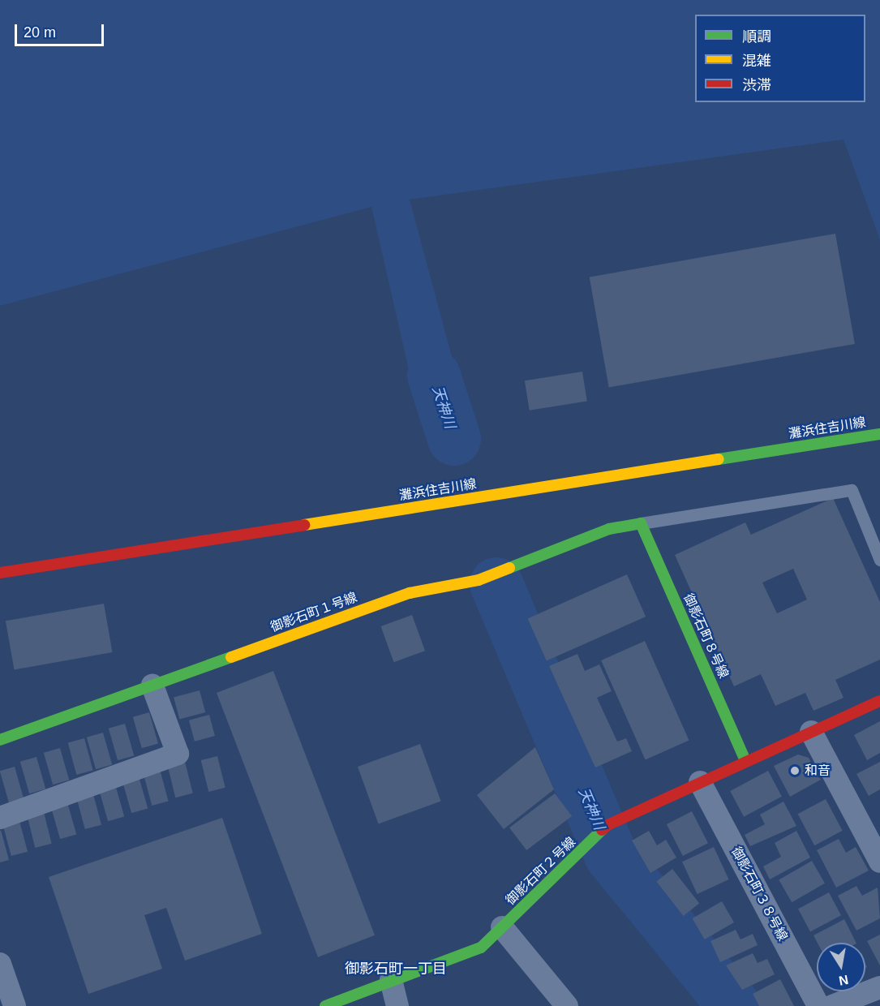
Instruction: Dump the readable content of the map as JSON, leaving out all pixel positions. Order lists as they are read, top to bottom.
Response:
{
  "streets": {
    "street": [
      "灘浜住吉川線",
      "御影石町１号線",
      "御影石町８号線",
      "御影石町２号線",
      "御影石町３８号線"
    ]
  },
  "crossings": [
    ["御影石町１号線", "御影石町８号線"],
    ["御影石町８号線", "御影石町２号線"],
    ["御影石町２号線", "御影石町３８号線"]
  ],
  "districts": ["御影石町一丁目"],
  "water": ["天神川"],
  "places": ["和音"],
  "legend": ["順調", "混雑", "渋滞"],
  "scale_bar": "20 m",
  "north": "bottom"
}
